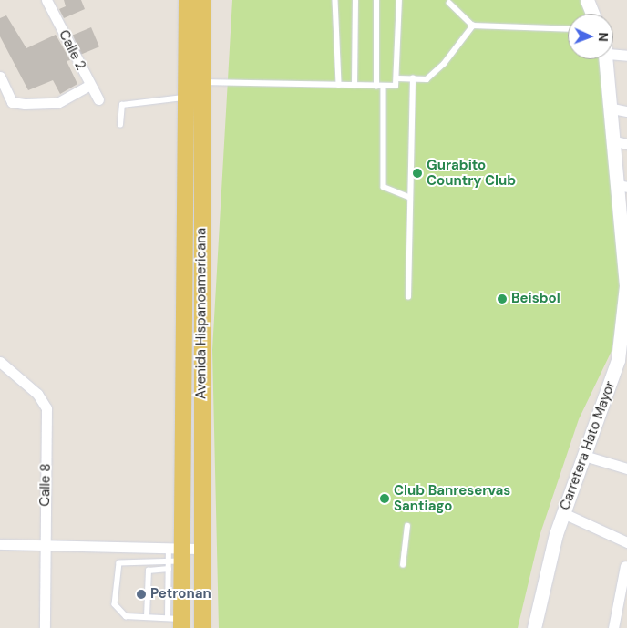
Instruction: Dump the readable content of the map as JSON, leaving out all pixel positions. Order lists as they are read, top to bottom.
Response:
{
  "streets": {
    "main road": ["Avenida Hispanoamericana"],
    "street": ["Calle 2", "Carretera Hato Mayor", "Calle 8"]
  },
  "places": [
    "Gurabito Country Club",
    "Beisbol",
    "Club Banreservas Santiago",
    "Petronan"
  ],
  "north": "right"
}
